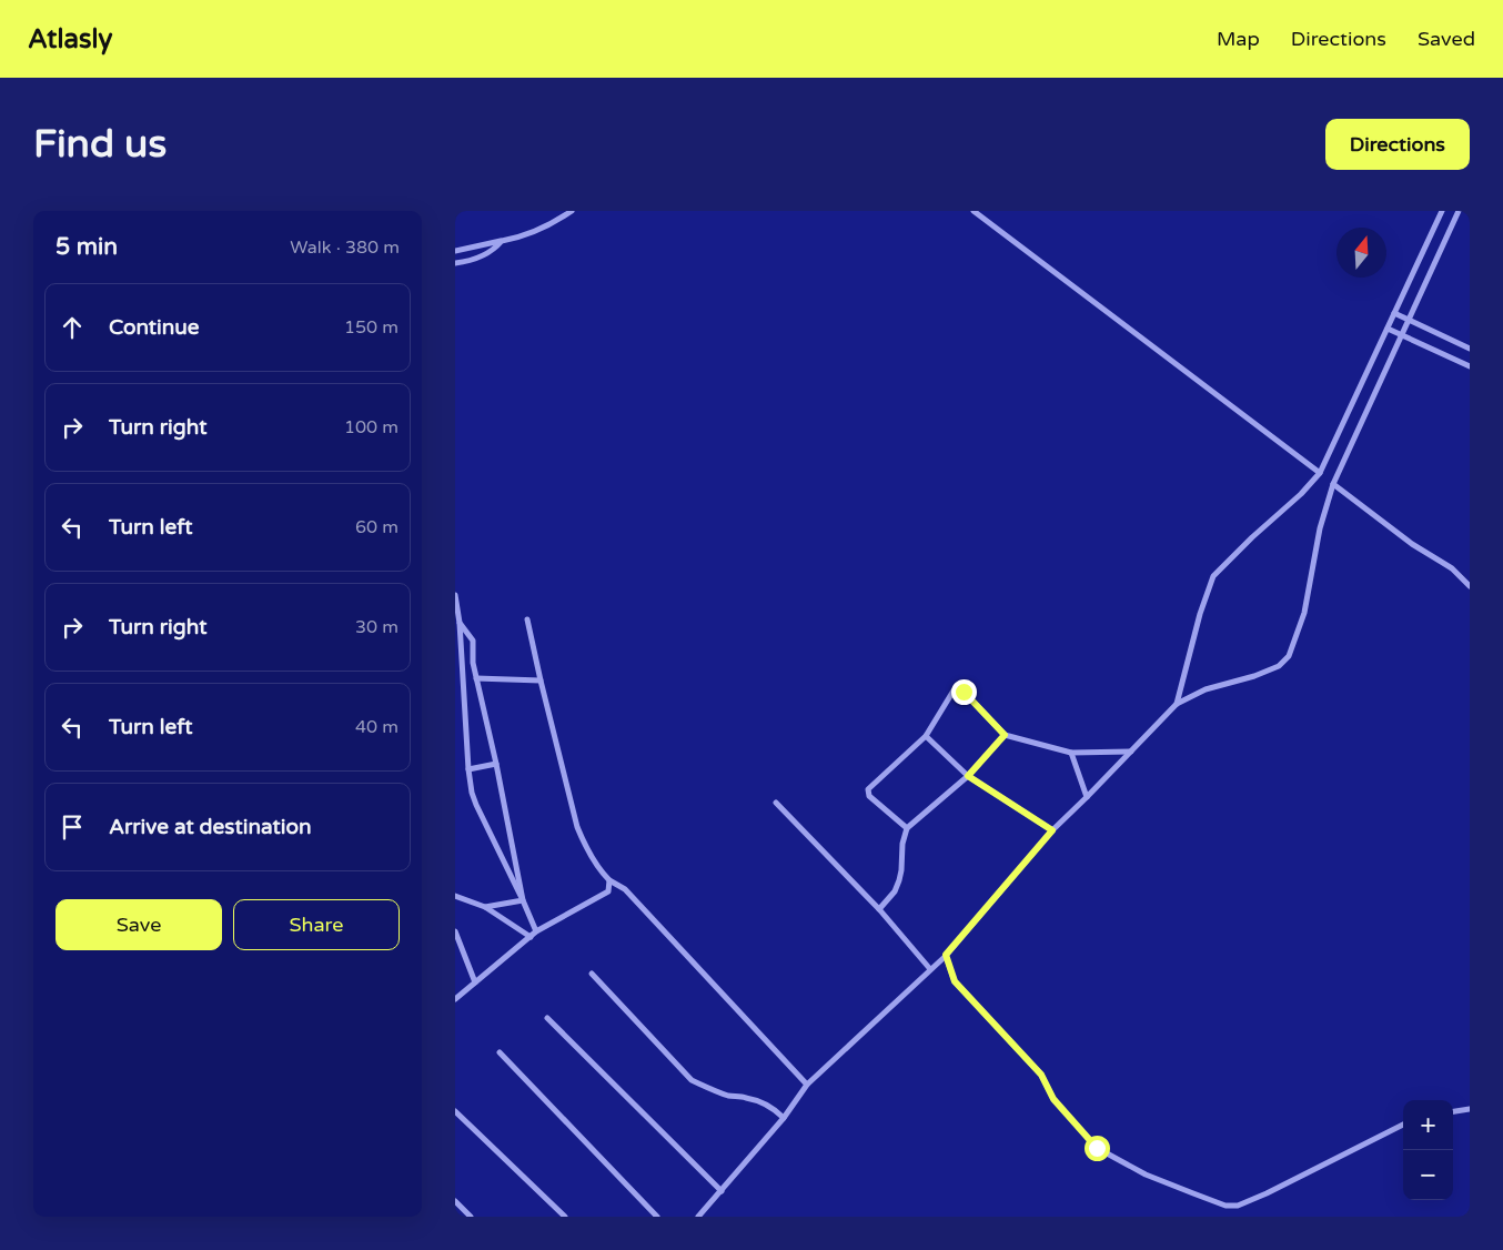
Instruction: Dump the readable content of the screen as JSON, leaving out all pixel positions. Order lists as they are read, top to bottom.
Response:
{
  "north": "top",
  "page": {
    "header": "Atlasly",
    "nav": ["Map", "Directions", "Saved"],
    "buttons": [
      "Directions",
      ["Save", "Share"]
    ],
    "title": "Find us",
    "heading": ["5 min", "Walk · 380 m"],
    "list": [
      ["Continue", "150 m"],
      ["Turn right", "100 m"],
      ["Turn left", "60 m"],
      ["Turn right", "30 m"],
      ["Turn left", "40 m"],
      "Arrive at destination"
    ],
    "map_buttons": ["+", "−"]
  }
}
